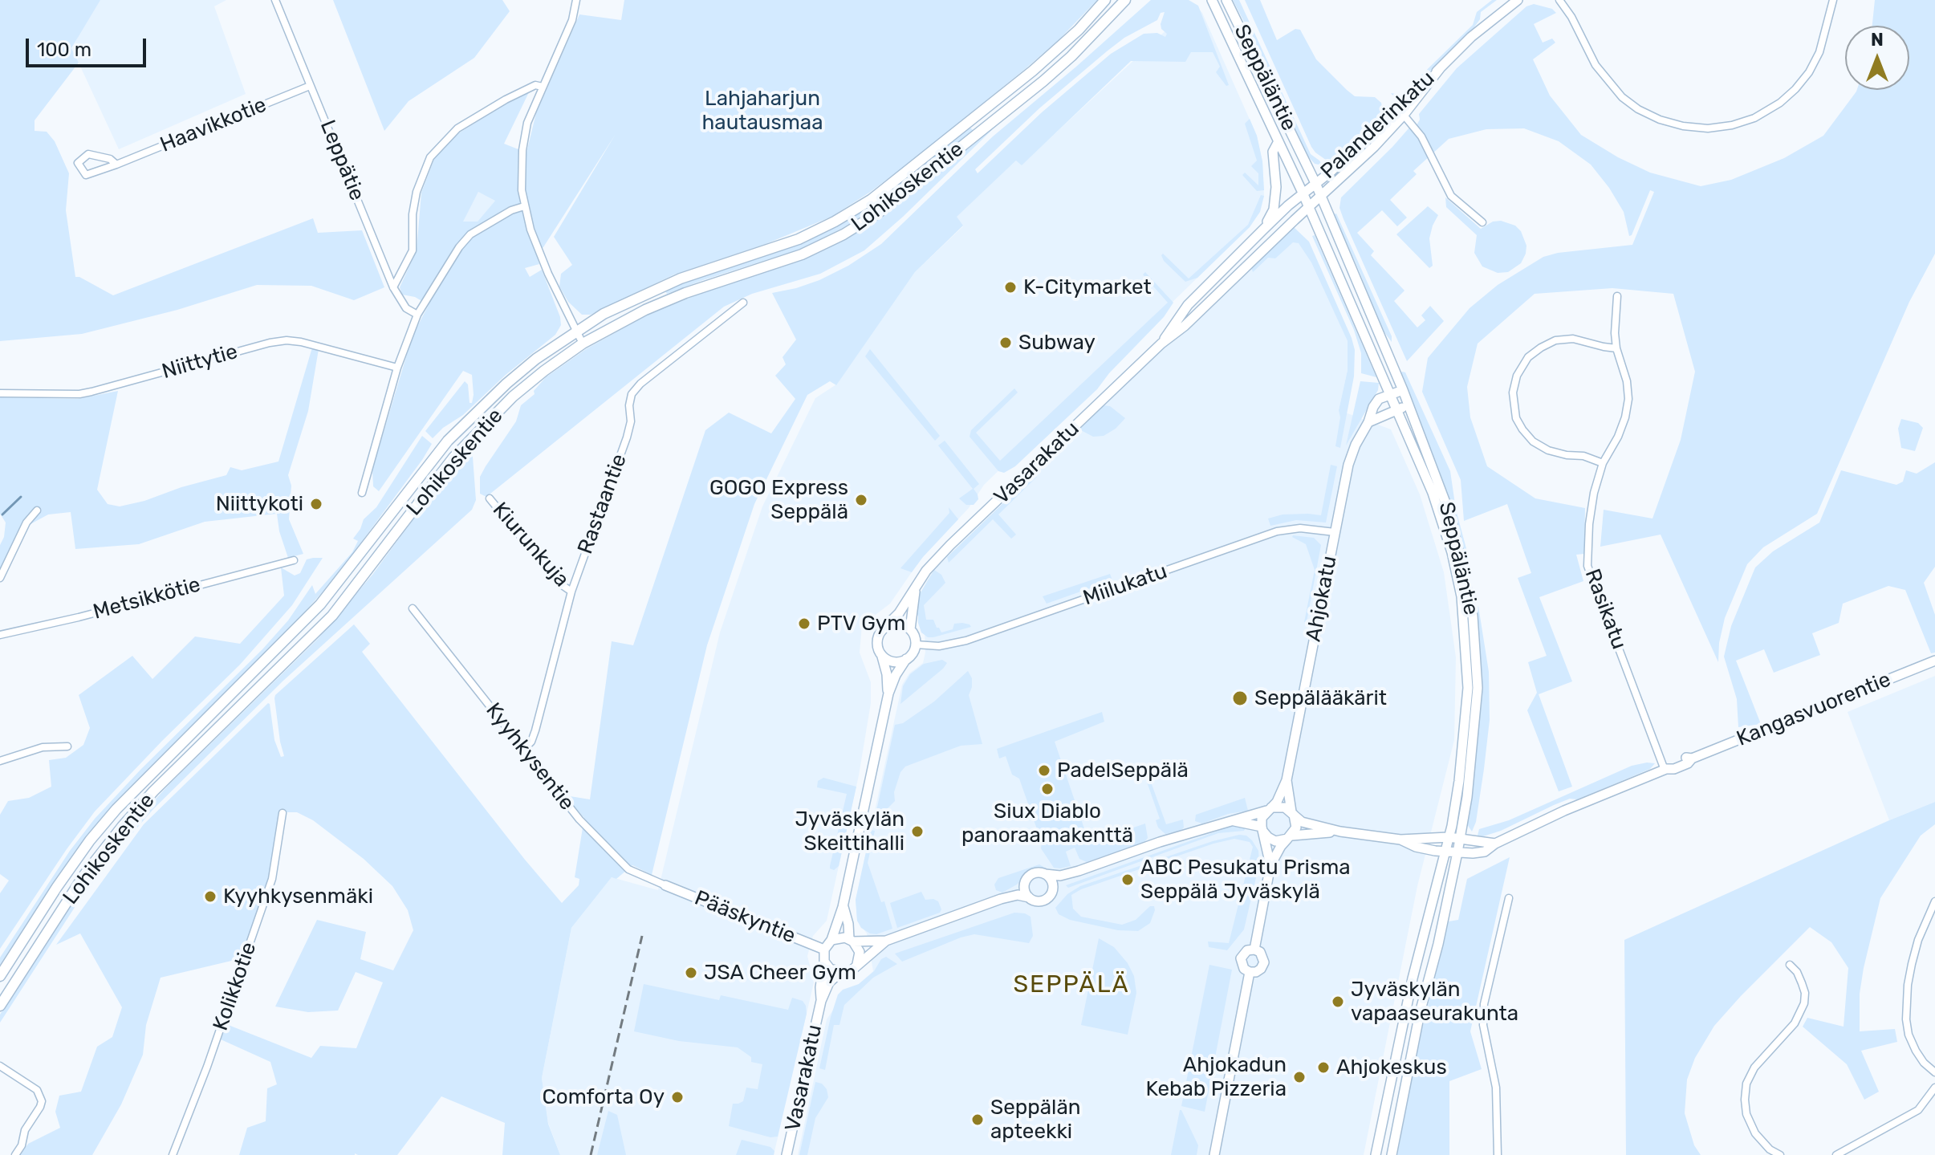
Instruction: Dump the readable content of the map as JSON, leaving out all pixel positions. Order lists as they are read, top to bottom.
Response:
{
  "streets": {
    "main road": ["Lohikoskentie"],
    "street": [
      "Seppäläntie",
      "Haavikkotie",
      "Palanderinkatu",
      "Leppätie",
      "Niittytie",
      "Vasarakatu",
      "Rastaantie",
      "Kiurunkuja",
      "Miilukatu",
      "Metsikkötie",
      "Ahjokatu",
      "Rasikatu",
      "Kangasvuorentie",
      "Kyyhkysentie",
      "Pääskyntie",
      "Kolikkotie"
    ]
  },
  "crossings": [
    ["Seppäläntie", "Palanderinkatu"],
    ["Seppäläntie", "Vasarakatu"],
    ["Seppäläntie", "Ahjokatu"],
    ["Seppäläntie", "Kangasvuorentie"],
    ["Haavikkotie", "Leppätie"],
    ["Palanderinkatu", "Vasarakatu"],
    ["Vasarakatu", "Miilukatu"],
    ["Vasarakatu", "Pääskyntie"],
    ["Rastaantie", "Kiurunkuja"],
    ["Rastaantie", "Kyyhkysentie"],
    ["Miilukatu", "Ahjokatu"],
    ["Rasikatu", "Kangasvuorentie"],
    ["Kyyhkysentie", "Pääskyntie"]
  ],
  "districts": ["SEPPÄLÄ"],
  "parks": ["Lahjaharjun hautausmaa"],
  "places": [
    "K-Citymarket",
    "Subway",
    "GOGO Express Seppälä",
    "Niittykoti",
    "PTV Gym",
    "Seppälääkärit",
    "PadelSeppälä",
    "Siux Diablo panoraamakenttä",
    "Jyväskylän Skeittihalli",
    "ABC Pesukatu Prisma Seppälä Jyväskylä",
    "Kyyhkysenmäki",
    "JSA Cheer Gym",
    "Jyväskylän vapaaseurakunta",
    "Ahjokeskus",
    "Ahjokadun Kebab Pizzeria",
    "Comforta Oy",
    "Seppälän apteekki"
  ],
  "scale_bar": "100 m",
  "north": "top"
}
